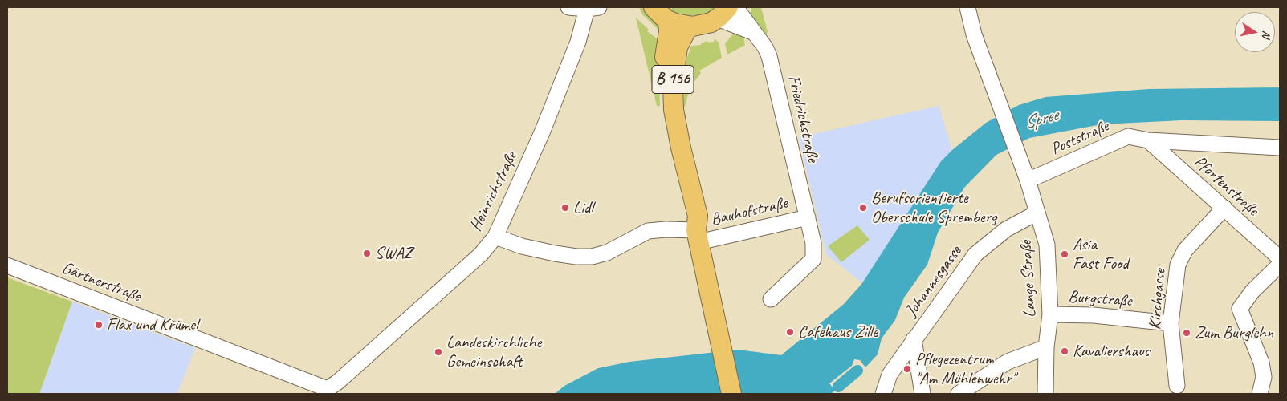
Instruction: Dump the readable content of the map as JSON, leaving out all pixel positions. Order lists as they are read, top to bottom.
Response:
{
  "streets": {
    "main road": ["B 156"],
    "street": [
      "Friedrichstraße",
      "Poststraße",
      "Pfortenstraße",
      "Heinrichstraße",
      "Bauhofstraße",
      "Lange Straße",
      "Johannesgasse",
      "Gärtnerstraße",
      "Burgstraße",
      "Kirchgasse"
    ]
  },
  "crossings": [
    ["B 156", "Bauhofstraße"],
    ["Friedrichstraße", "Bauhofstraße"],
    ["Poststraße", "Pfortenstraße"],
    ["Poststraße", "Lange Straße"],
    ["Pfortenstraße", "Kirchgasse"],
    ["Heinrichstraße", "Bauhofstraße"],
    ["Heinrichstraße", "Gärtnerstraße"],
    ["Lange Straße", "Johannesgasse"],
    ["Lange Straße", "Burgstraße"],
    ["Burgstraße", "Kirchgasse"]
  ],
  "water": ["Spree"],
  "places": [
    "Lidl",
    "Berufsorientierte Oberschule Spremberg",
    "SWAZ",
    "Asia Fast Food",
    "Flax und Krümel",
    "Cafehaus Zille",
    "Zum Burglehn",
    "Kavaliershaus",
    "Landeskirchliche Gemeinschaft",
    "Pflegezentrum \"Am Mühlenwehr\""
  ],
  "north": "right"
}
